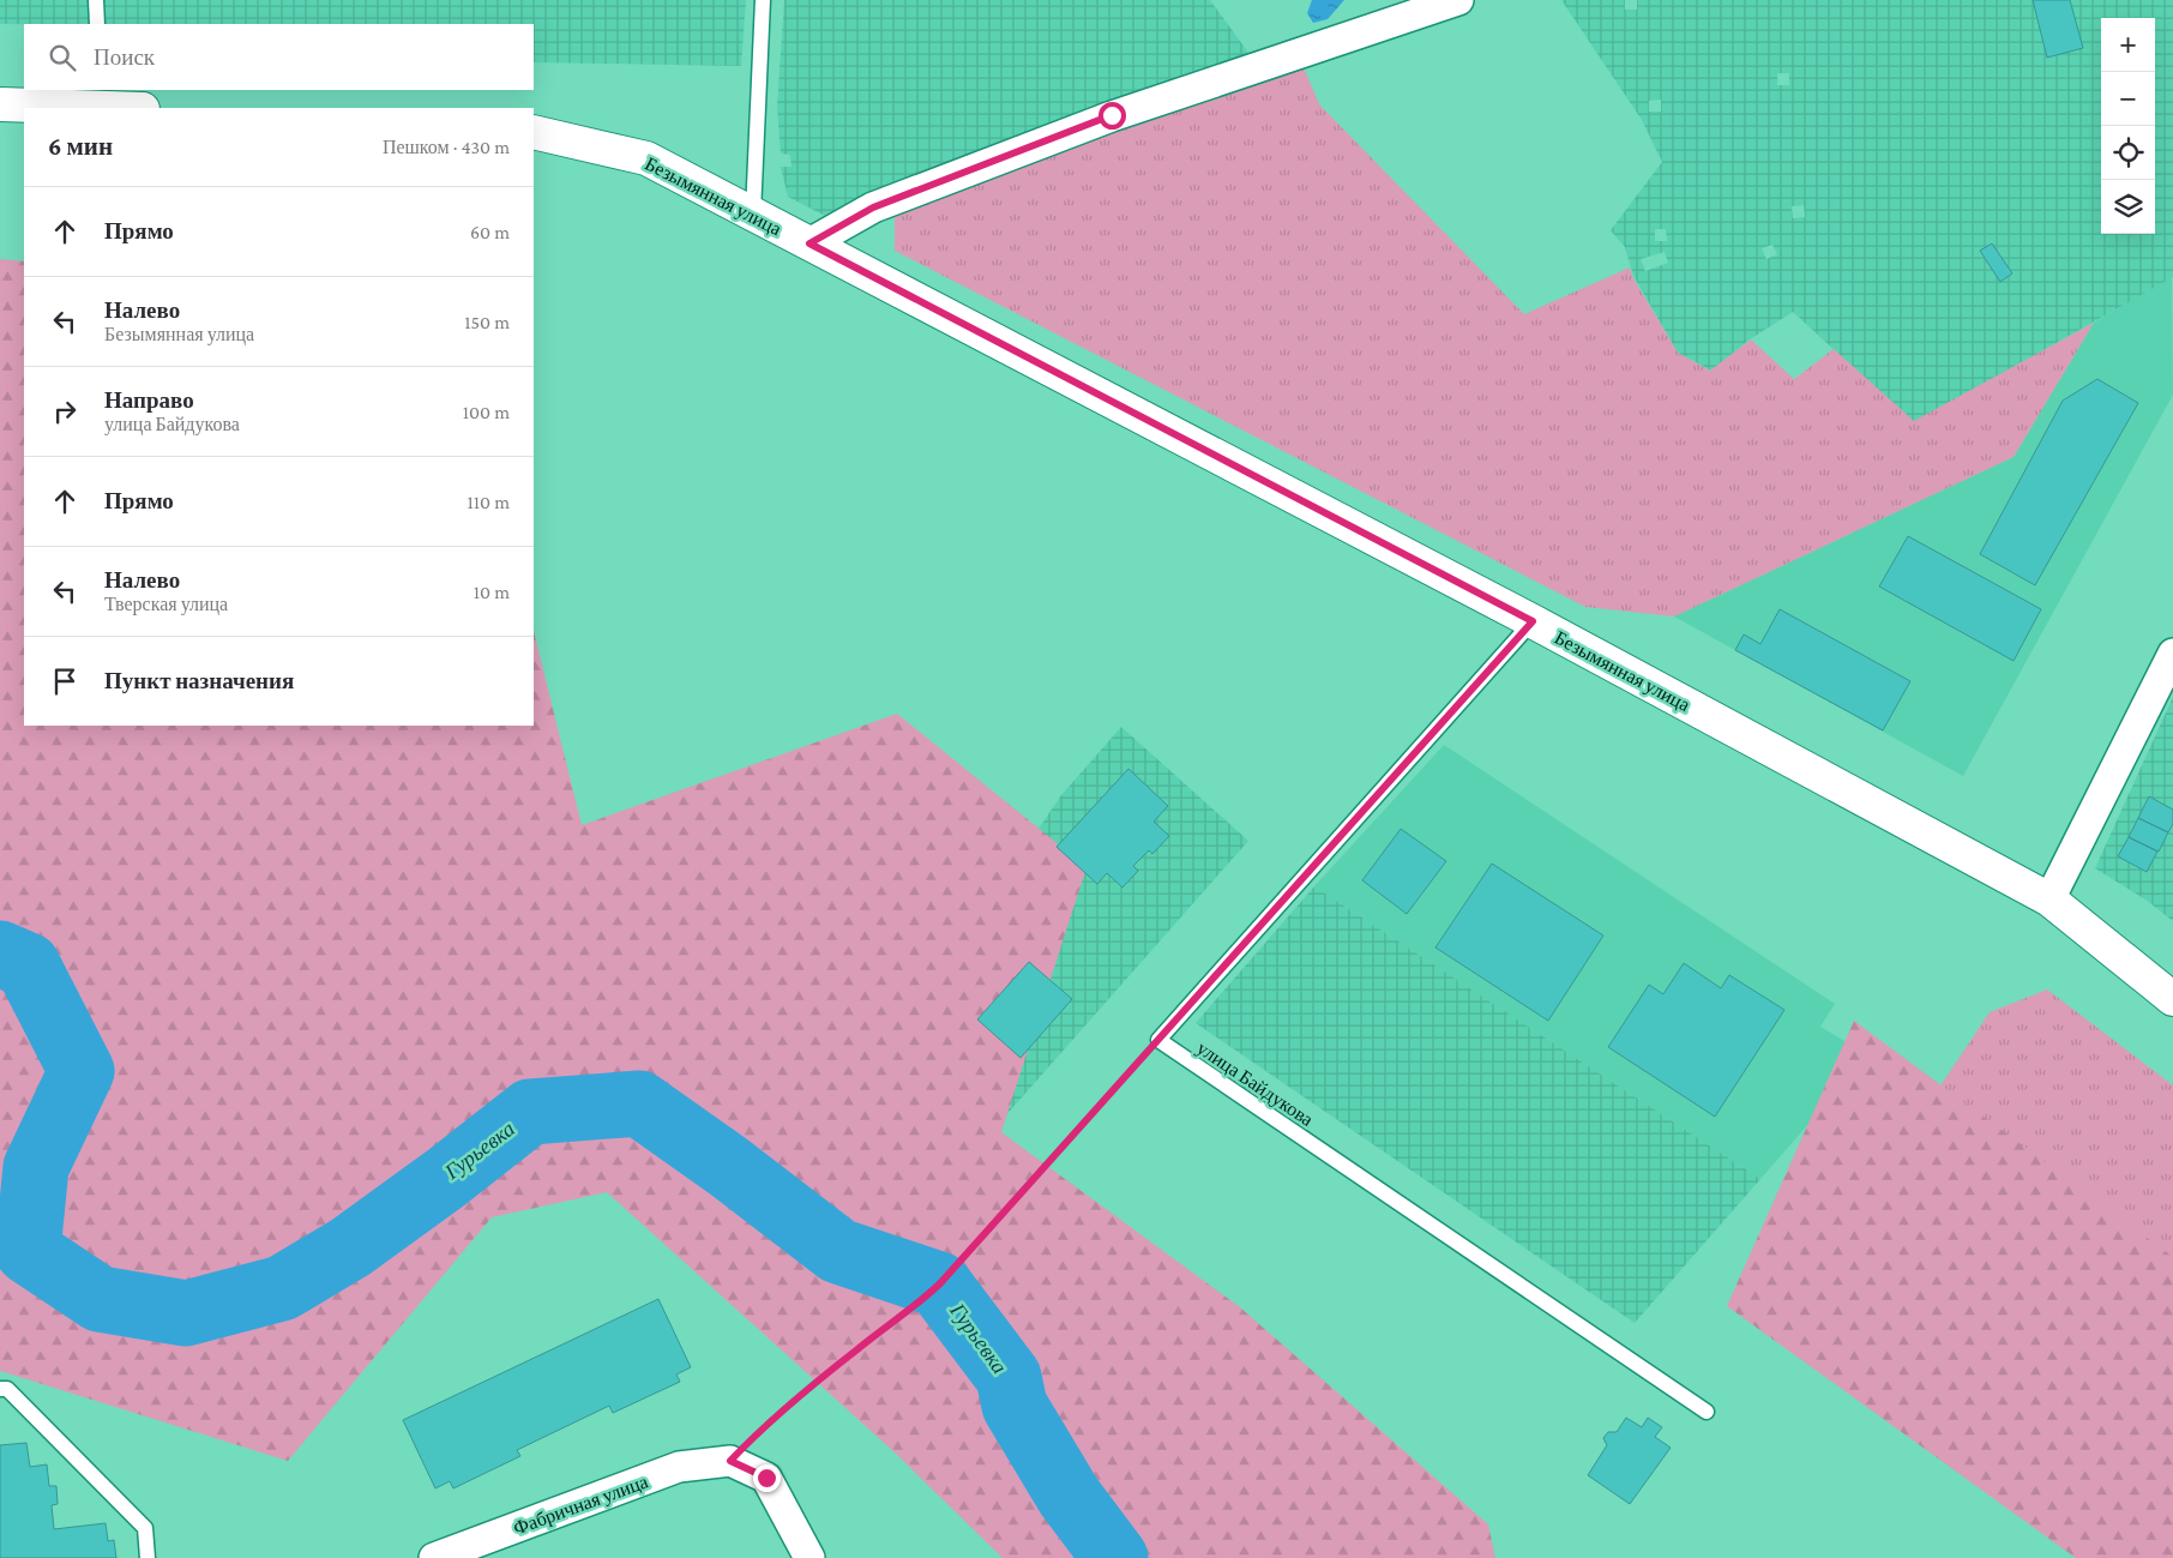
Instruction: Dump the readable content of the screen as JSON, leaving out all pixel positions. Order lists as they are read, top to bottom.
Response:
{
  "streets": {
    "main road": ["Безымянная улица"],
    "street": ["Фабричная улица"],
    "lane": ["улица Байдукова"]
  },
  "water": ["Гурьевка"],
  "page": {
    "map_buttons": ["+", "−"],
    "search": "Поиск",
    "heading": ["6 мин", "Пешком · 430 m"],
    "list": [
      ["Прямо", "60 m"],
      ["Налево", "Безымянная улица", "150 m"],
      ["Направо", "улица Байдукова", "100 m"],
      ["Прямо", "110 m"],
      ["Налево", "Тверская улица", "10 m"],
      "Пункт назначения"
    ]
  }
}
